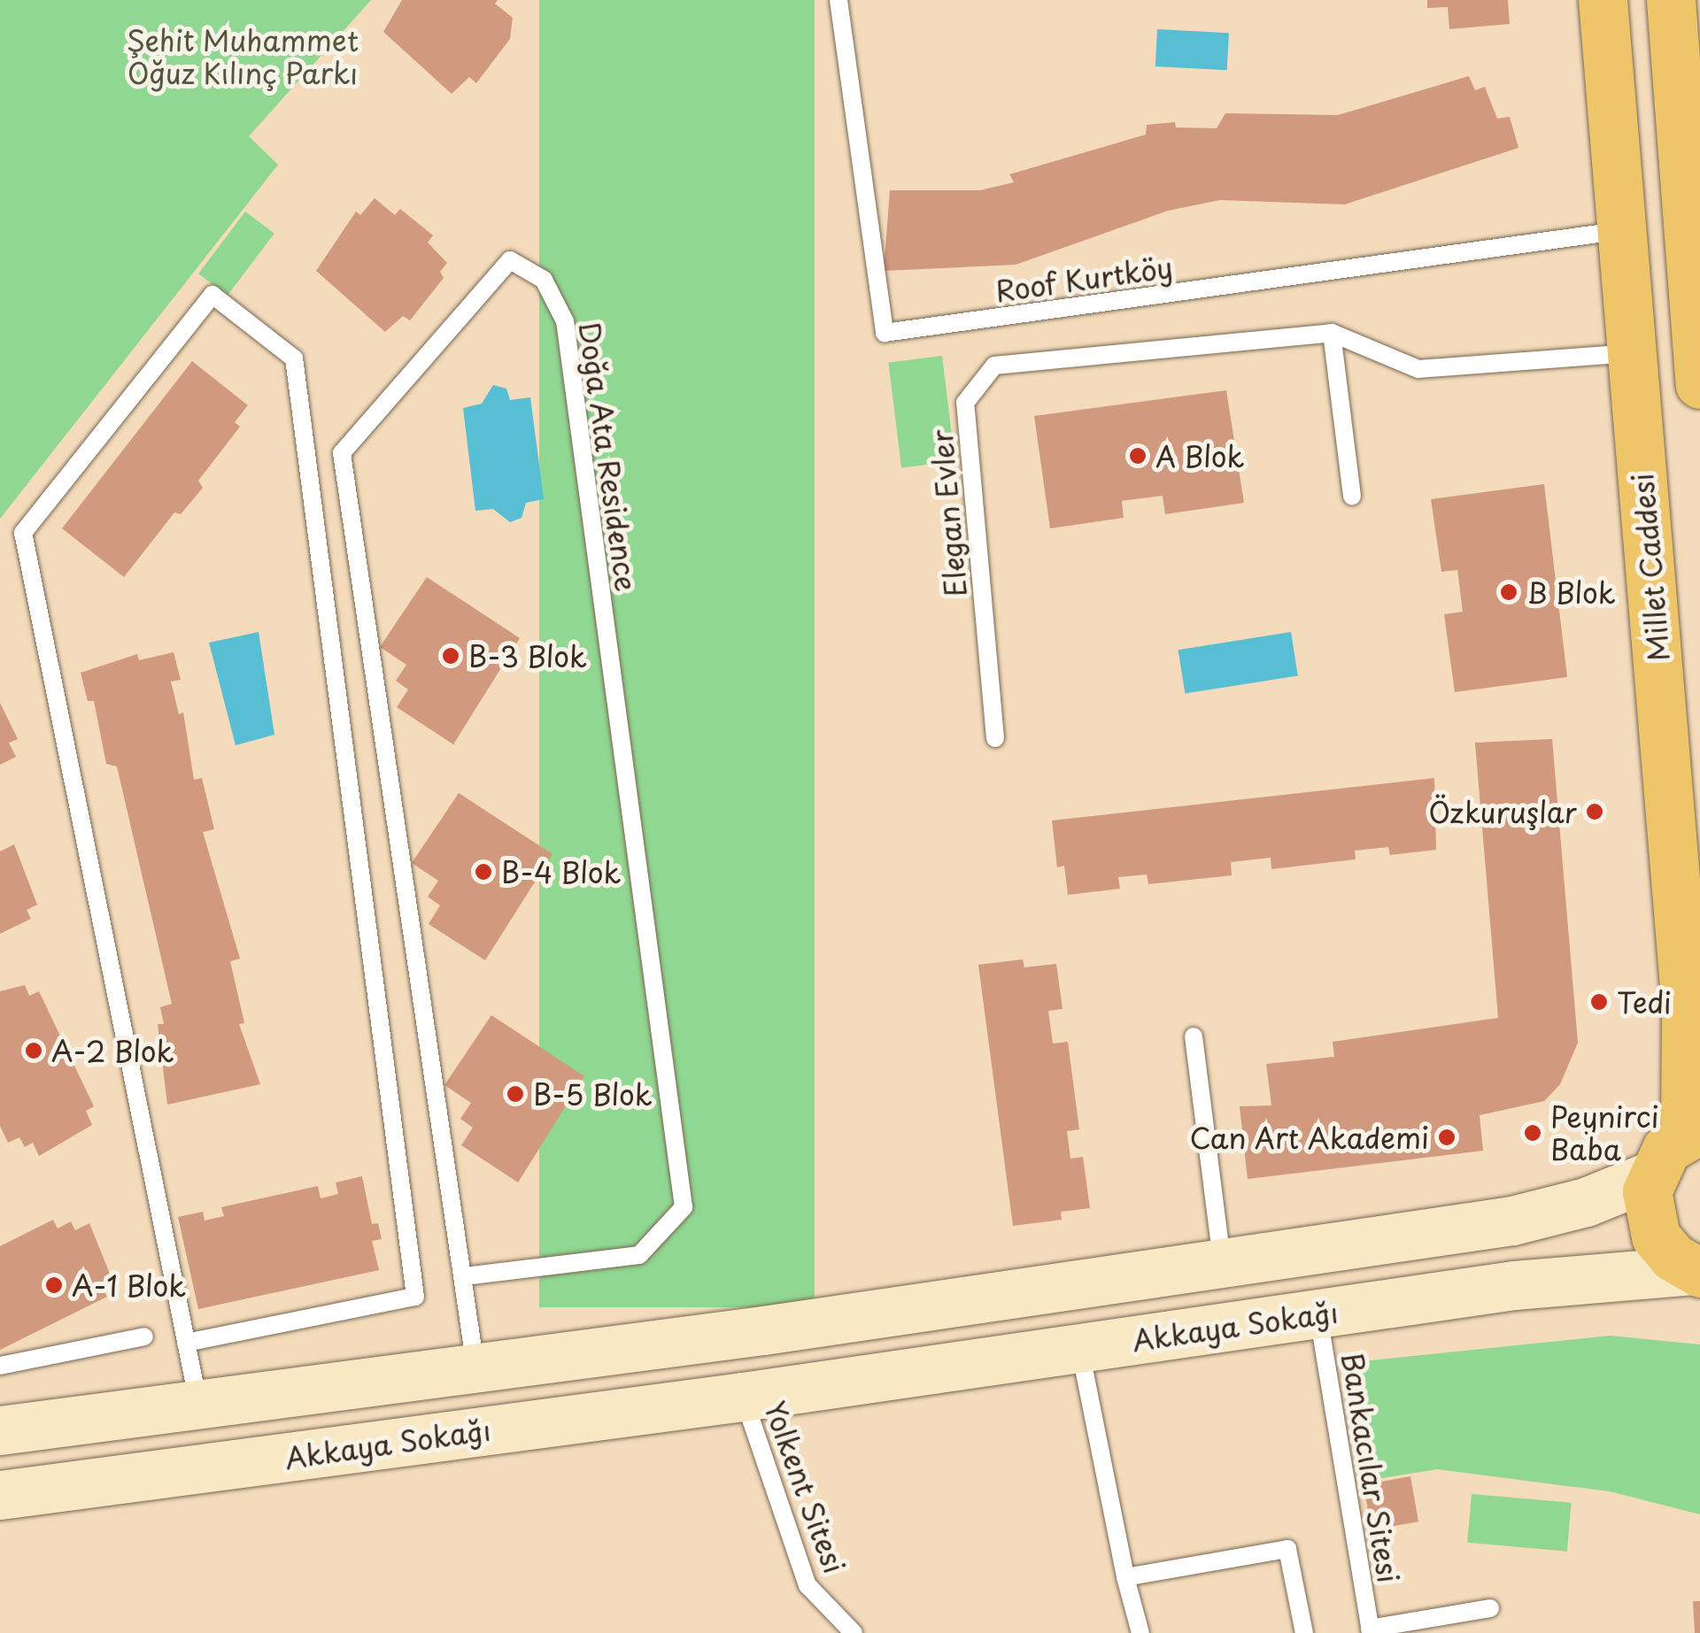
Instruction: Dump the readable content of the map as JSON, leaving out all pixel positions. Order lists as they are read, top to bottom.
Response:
{
  "streets": {
    "main road": ["Millet Caddesi"],
    "street": ["Akkaya Sokağı"],
    "lane": [
      "Roof Kurtköy",
      "Doğa Ata Residence",
      "Elegan Evler",
      "Bankacılar Sitesi",
      "Yolkent Sitesi"
    ]
  },
  "crossings": [
    ["Roof Kurtköy", "Millet Caddesi"],
    ["Elegan Evler", "Millet Caddesi"],
    ["Akkaya Sokağı", "Bankacılar Sitesi"],
    ["Akkaya Sokağı", "Yolkent Sitesi"]
  ],
  "parks": ["Şehit Muhammet Oğuz Kılınç Parkı"],
  "places": [
    "A Blok",
    "B Blok",
    "B-3 Blok",
    "Özkuruşlar",
    "B-4 Blok",
    "Tedi",
    "A-2 Blok",
    "B-5 Blok",
    "Peynirci Baba",
    "Can Art Akademi",
    "A-1 Blok"
  ]
}
